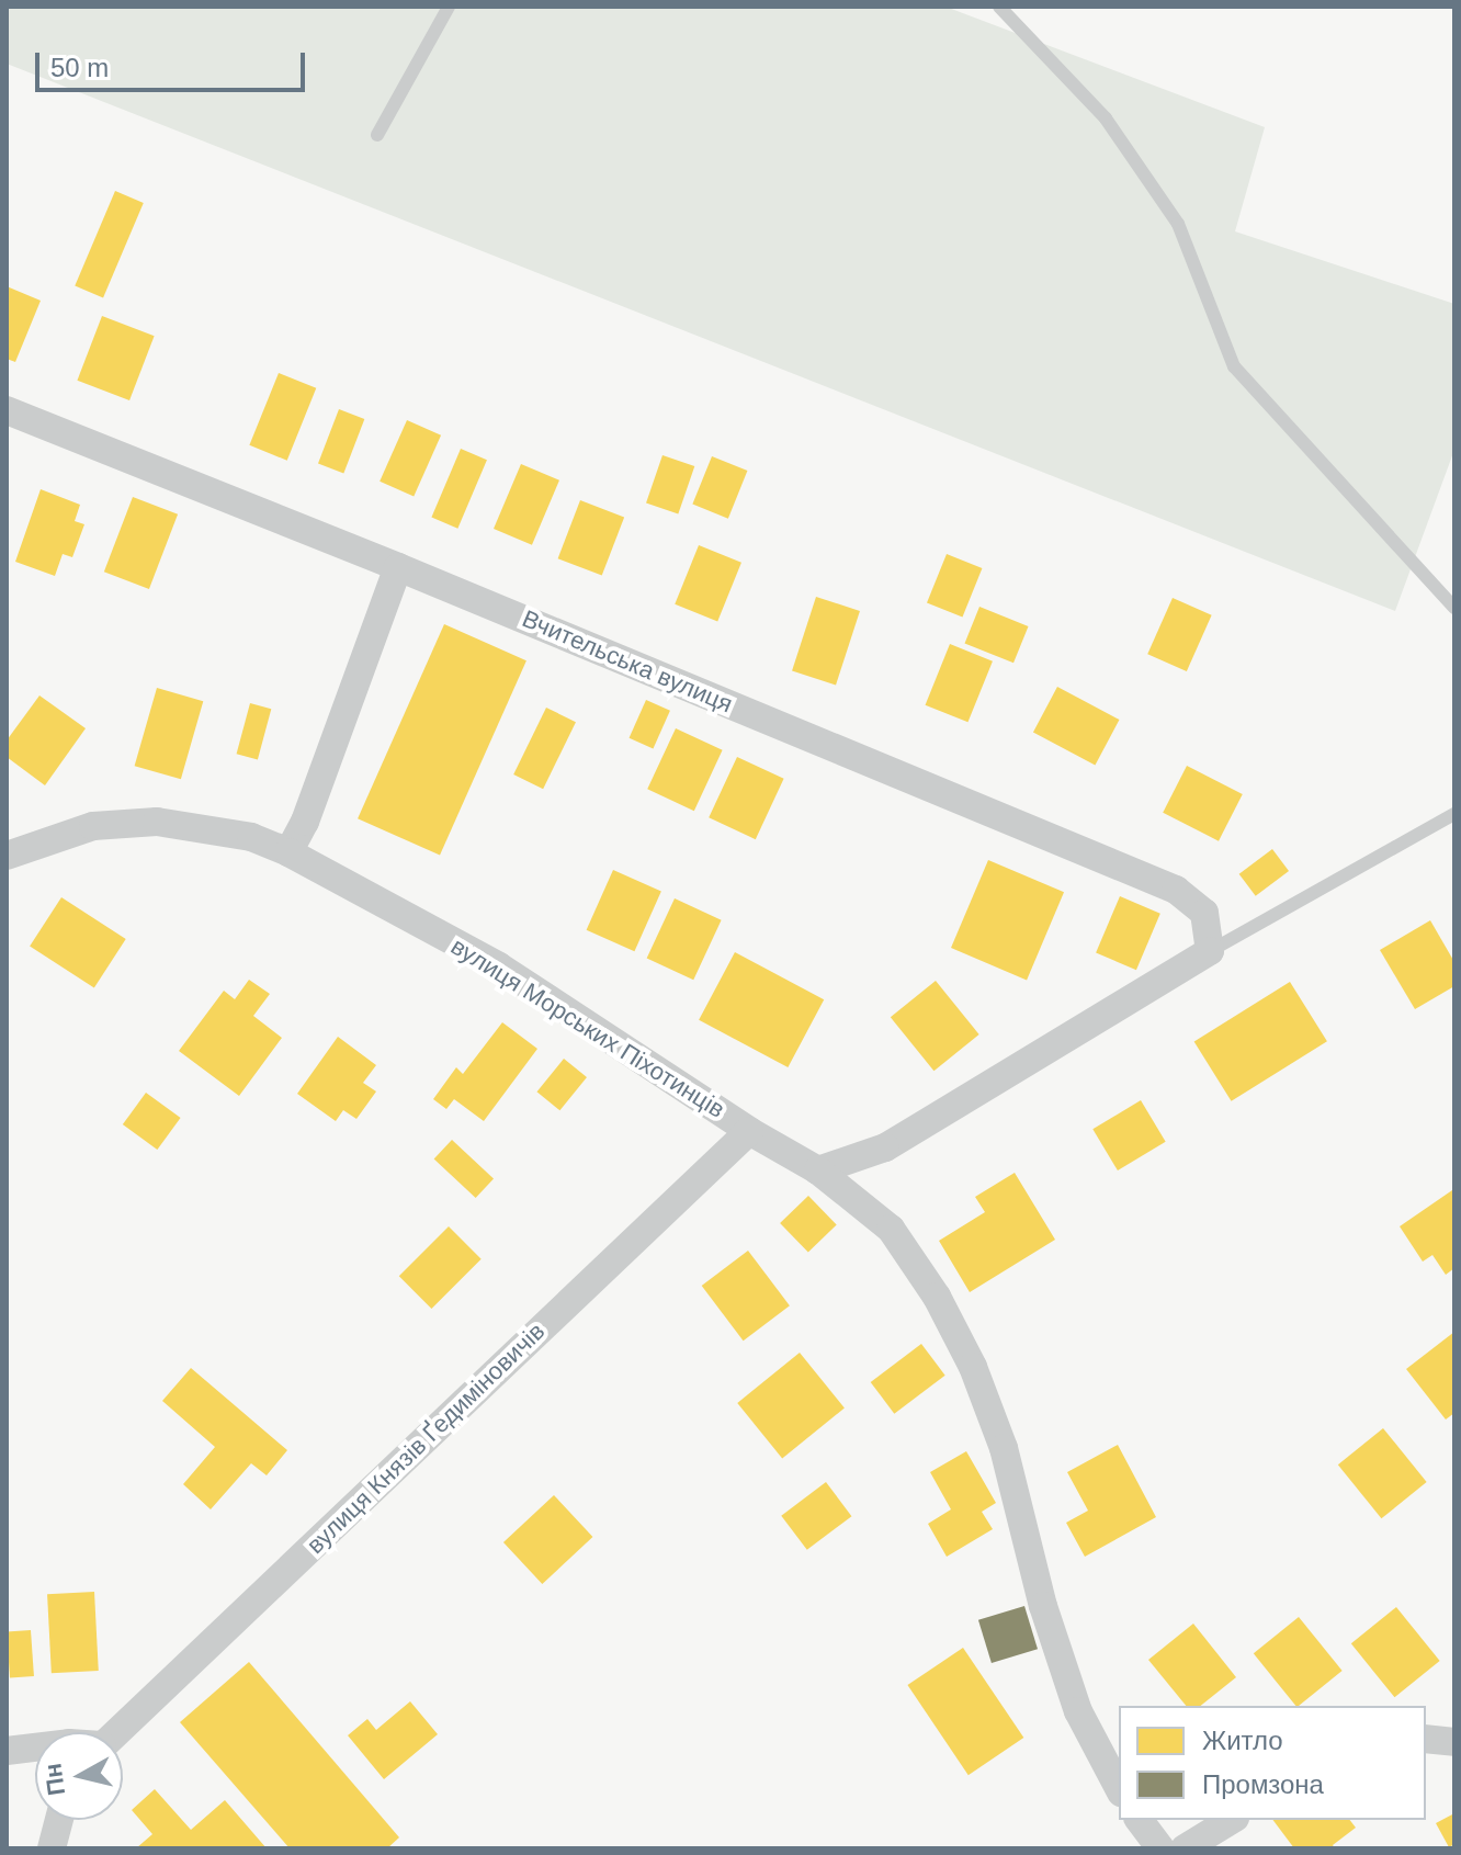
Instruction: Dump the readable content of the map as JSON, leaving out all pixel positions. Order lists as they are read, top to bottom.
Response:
{
  "streets": {
    "street": ["Вчительська вулиця", "вулиця Морських Піхотинців", "вулиця Князів Ґедиміновичів"]
  },
  "crossings": [
    ["вулиця Морських Піхотинців", "вулиця Князів Ґедиміновичів"]
  ],
  "legend": ["Житло", "Промзона"],
  "scale_bar": "50 m",
  "north": "left"
}
